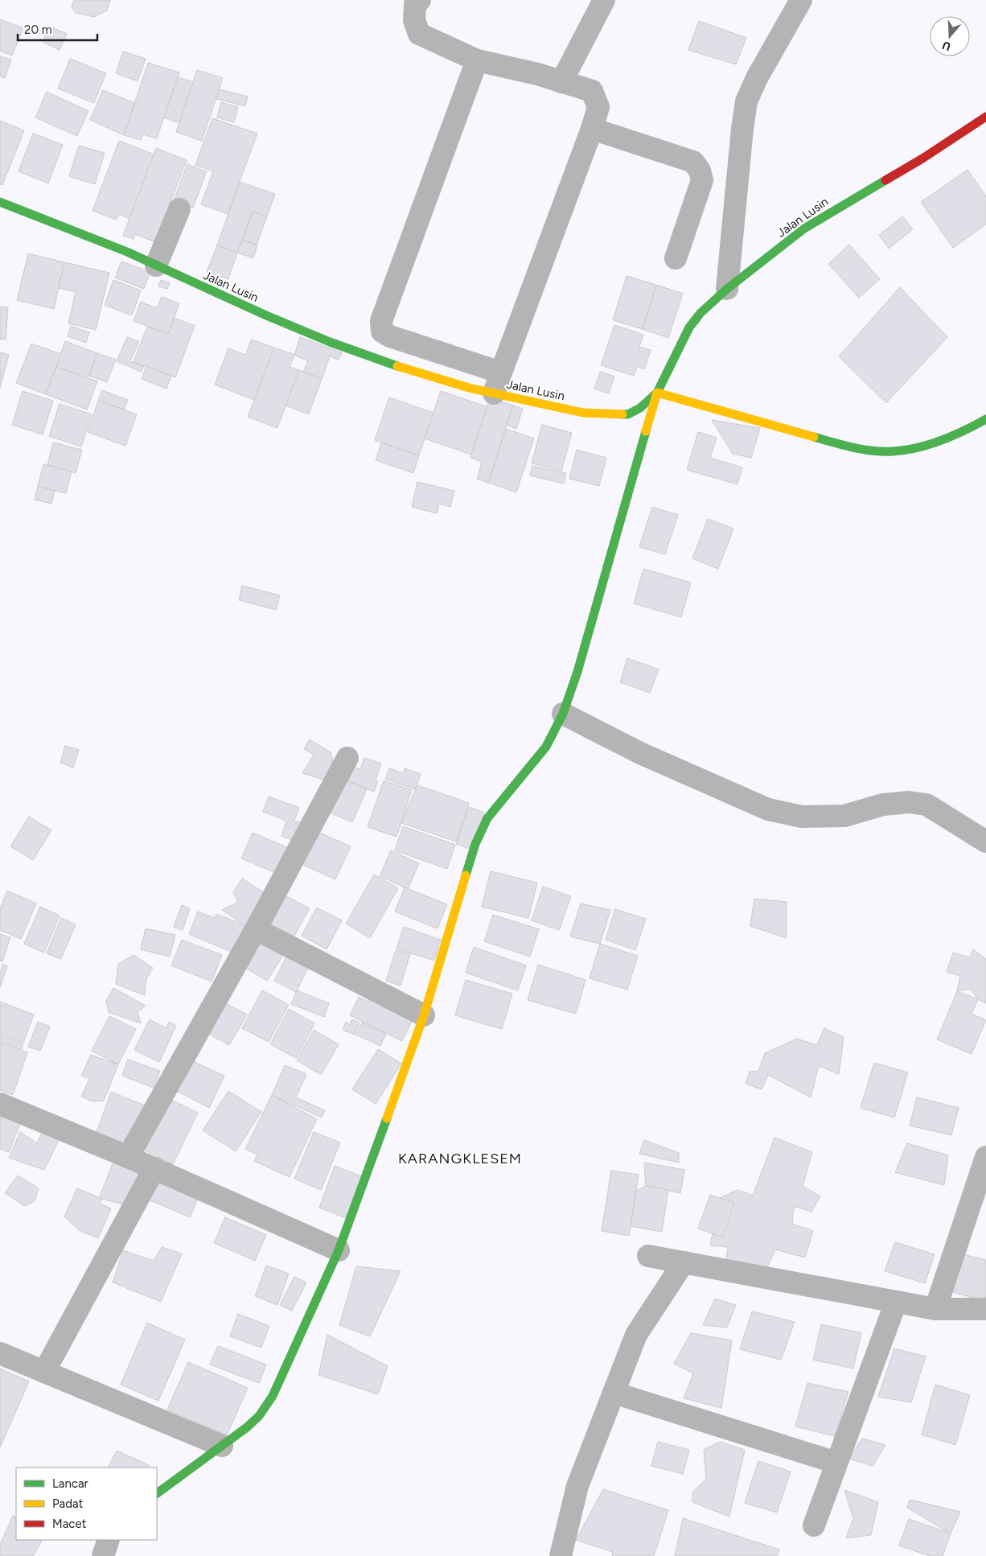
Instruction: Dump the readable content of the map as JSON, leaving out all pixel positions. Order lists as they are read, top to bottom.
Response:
{
  "streets": {
    "street": ["Jalan Lusin"]
  },
  "districts": ["KARANGKLESEM"],
  "legend": ["Lancar", "Padat", "Macet"],
  "scale_bar": "20 m",
  "north": "bottom"
}
